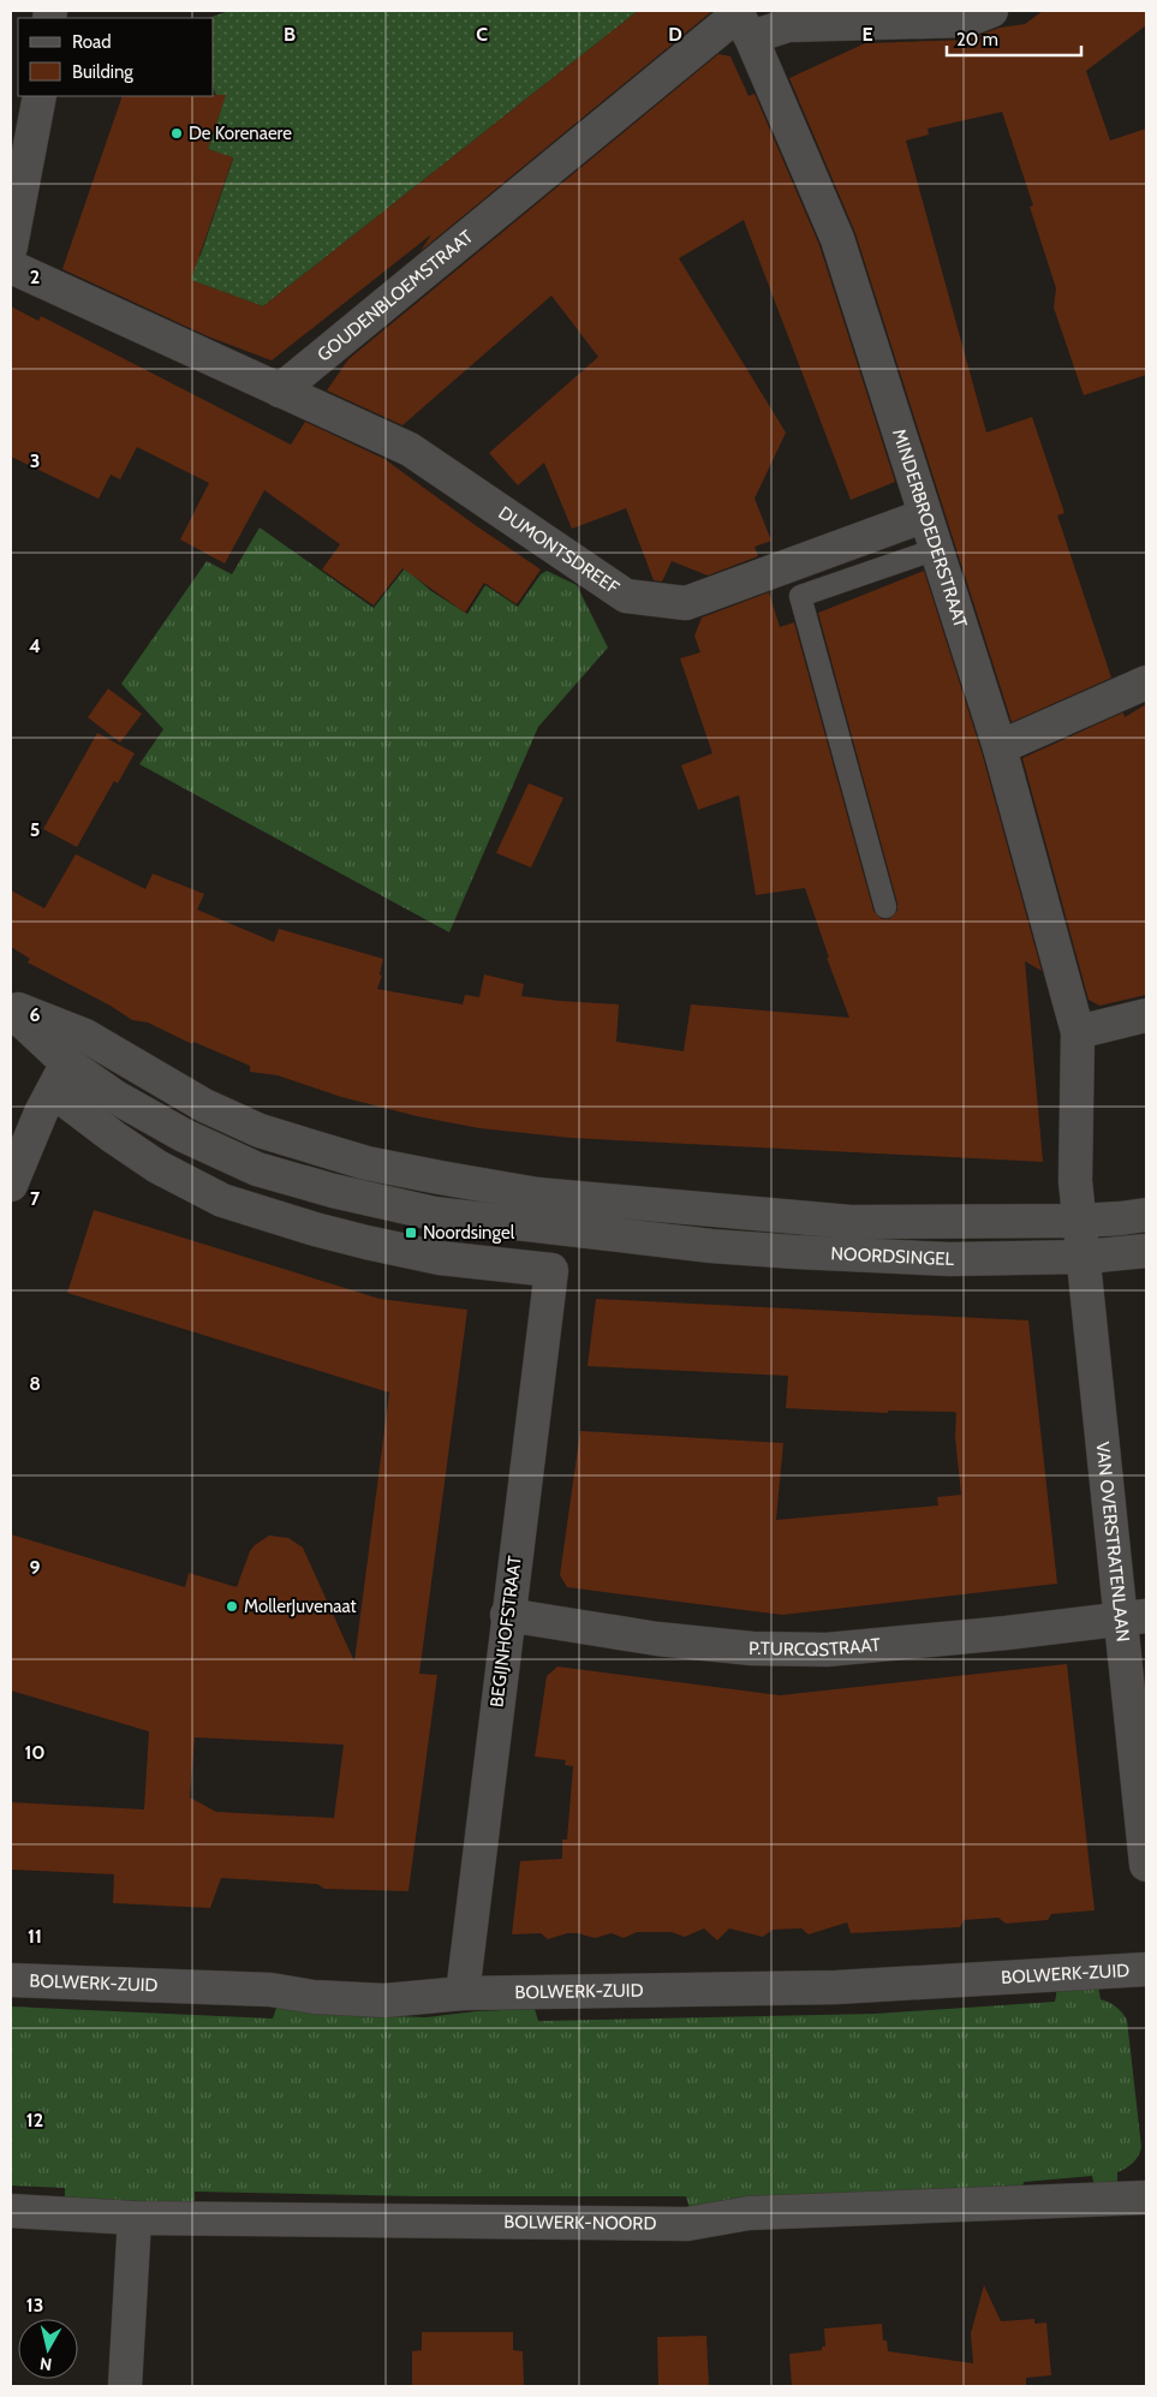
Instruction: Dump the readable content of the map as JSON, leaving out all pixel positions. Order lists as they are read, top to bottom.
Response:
{
  "streets": {
    "street": [
      "GOUDENBLOEMSTRAAT",
      "MINDERBROEDERSTRAAT",
      "DUMONTSDREEF",
      "NOORDSINGEL",
      "VAN OVERSTRATENLAAN",
      "BEGIJNHOFSTRAAT",
      "P.TURCQSTRAAT",
      "BOLWERK-ZUID",
      "BOLWERK-NOORD"
    ]
  },
  "crossings": [
    ["GOUDENBLOEMSTRAAT", "MINDERBROEDERSTRAAT"],
    ["GOUDENBLOEMSTRAAT", "DUMONTSDREEF"],
    ["MINDERBROEDERSTRAAT", "DUMONTSDREEF"],
    ["MINDERBROEDERSTRAAT", "NOORDSINGEL"],
    ["MINDERBROEDERSTRAAT", "VAN OVERSTRATENLAAN"],
    ["NOORDSINGEL", "VAN OVERSTRATENLAAN"],
    ["NOORDSINGEL", "BEGIJNHOFSTRAAT"],
    ["VAN OVERSTRATENLAAN", "P.TURCQSTRAAT"],
    ["BEGIJNHOFSTRAAT", "P.TURCQSTRAAT"],
    ["BEGIJNHOFSTRAAT", "BOLWERK-ZUID"]
  ],
  "places": {
    "other": ["De Korenaere", "MollerJuvenaat"],
    "transit": ["Noordsingel"]
  },
  "legend": ["Road", "Building"],
  "scale_bar": "20 m",
  "north": "bottom",
  "grid": {
    "columns": [
      "B",
      "C",
      "D",
      "E"
    ],
    "rows": [
      "2",
      "3",
      "4",
      "5",
      "6",
      "7",
      "8",
      "9",
      "10",
      "11",
      "12",
      "13"
    ]
  }
}
